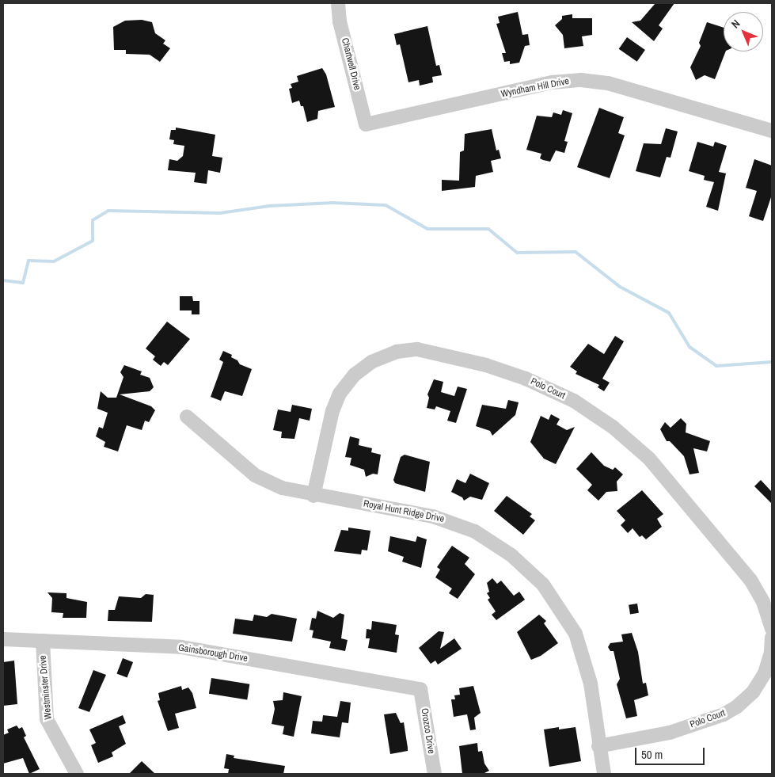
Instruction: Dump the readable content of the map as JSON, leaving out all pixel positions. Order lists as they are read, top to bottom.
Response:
{
  "streets": {
    "street": [
      "Chartwell Drive",
      "Wyndham Hill Drive",
      "Polo Court",
      "Royal Hunt Ridge Drive",
      "Gainsborough Drive",
      "Westminster Drive",
      "Orozco Drive"
    ]
  },
  "crossings": [
    ["Chartwell Drive", "Wyndham Hill Drive"],
    ["Polo Court", "Royal Hunt Ridge Drive"],
    ["Gainsborough Drive", "Westminster Drive"],
    ["Gainsborough Drive", "Orozco Drive"]
  ],
  "scale_bar": "50 m",
  "north": "top left"
}
